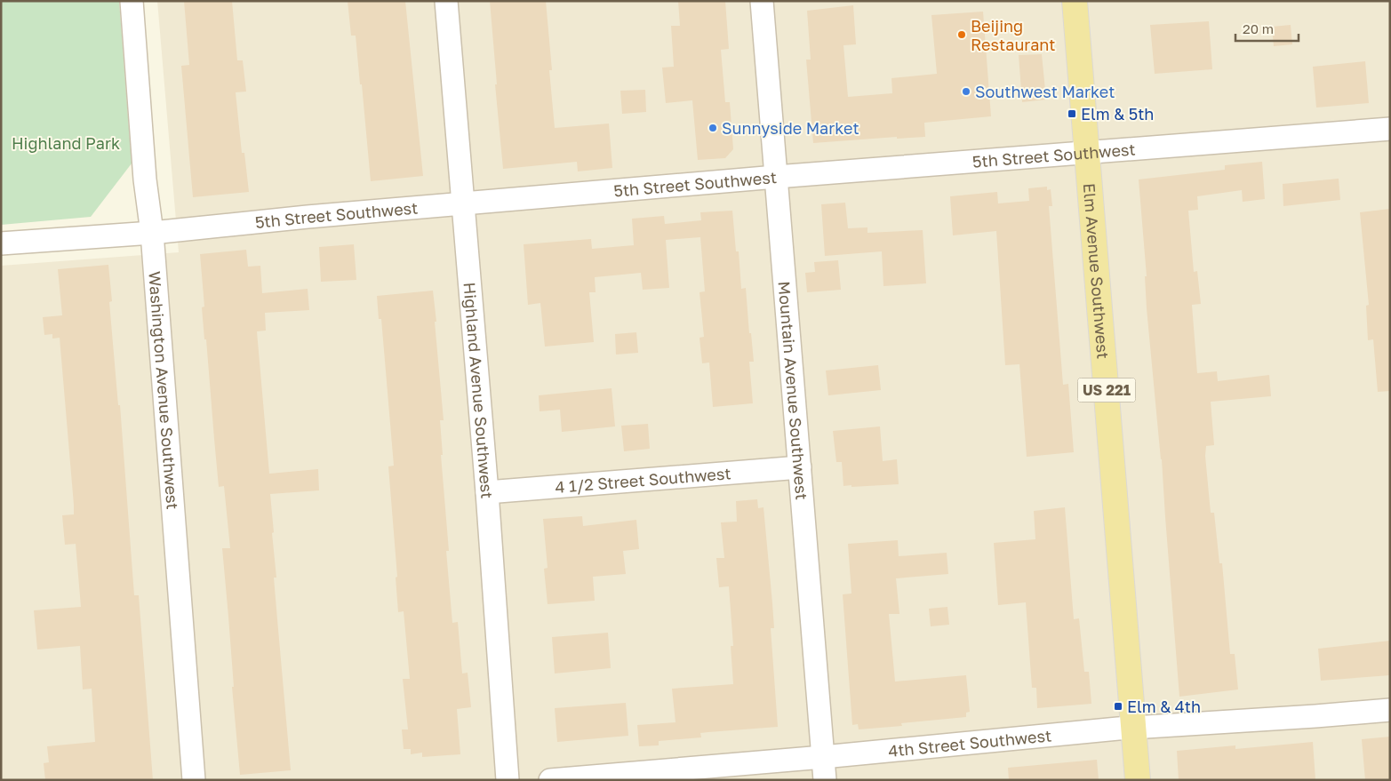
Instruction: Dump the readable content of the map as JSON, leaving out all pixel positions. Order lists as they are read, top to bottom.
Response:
{
  "streets": {
    "main road": ["Elm Avenue Southwest", "US 221"],
    "street": [
      "5th Street Southwest",
      "Washington Avenue Southwest",
      "Highland Avenue Southwest",
      "Mountain Avenue Southwest",
      "4 1/2 Street Southwest",
      "4th Street Southwest"
    ]
  },
  "crossings": [
    ["5th Street Southwest", "Elm Avenue Southwest"],
    ["5th Street Southwest", "Washington Avenue Southwest"],
    ["5th Street Southwest", "Highland Avenue Southwest"],
    ["5th Street Southwest", "Mountain Avenue Southwest"],
    ["Elm Avenue Southwest", "4th Street Southwest"],
    ["Highland Avenue Southwest", "4 1/2 Street Southwest"],
    ["Mountain Avenue Southwest", "4 1/2 Street Southwest"],
    ["Mountain Avenue Southwest", "4th Street Southwest"]
  ],
  "parks": ["Highland Park"],
  "places": {
    "other": ["Beijing Restaurant", "Southwest Market", "Sunnyside Market"],
    "transit": ["Elm & 5th", "Elm & 4th"]
  },
  "scale_bar": "20 m"
}
